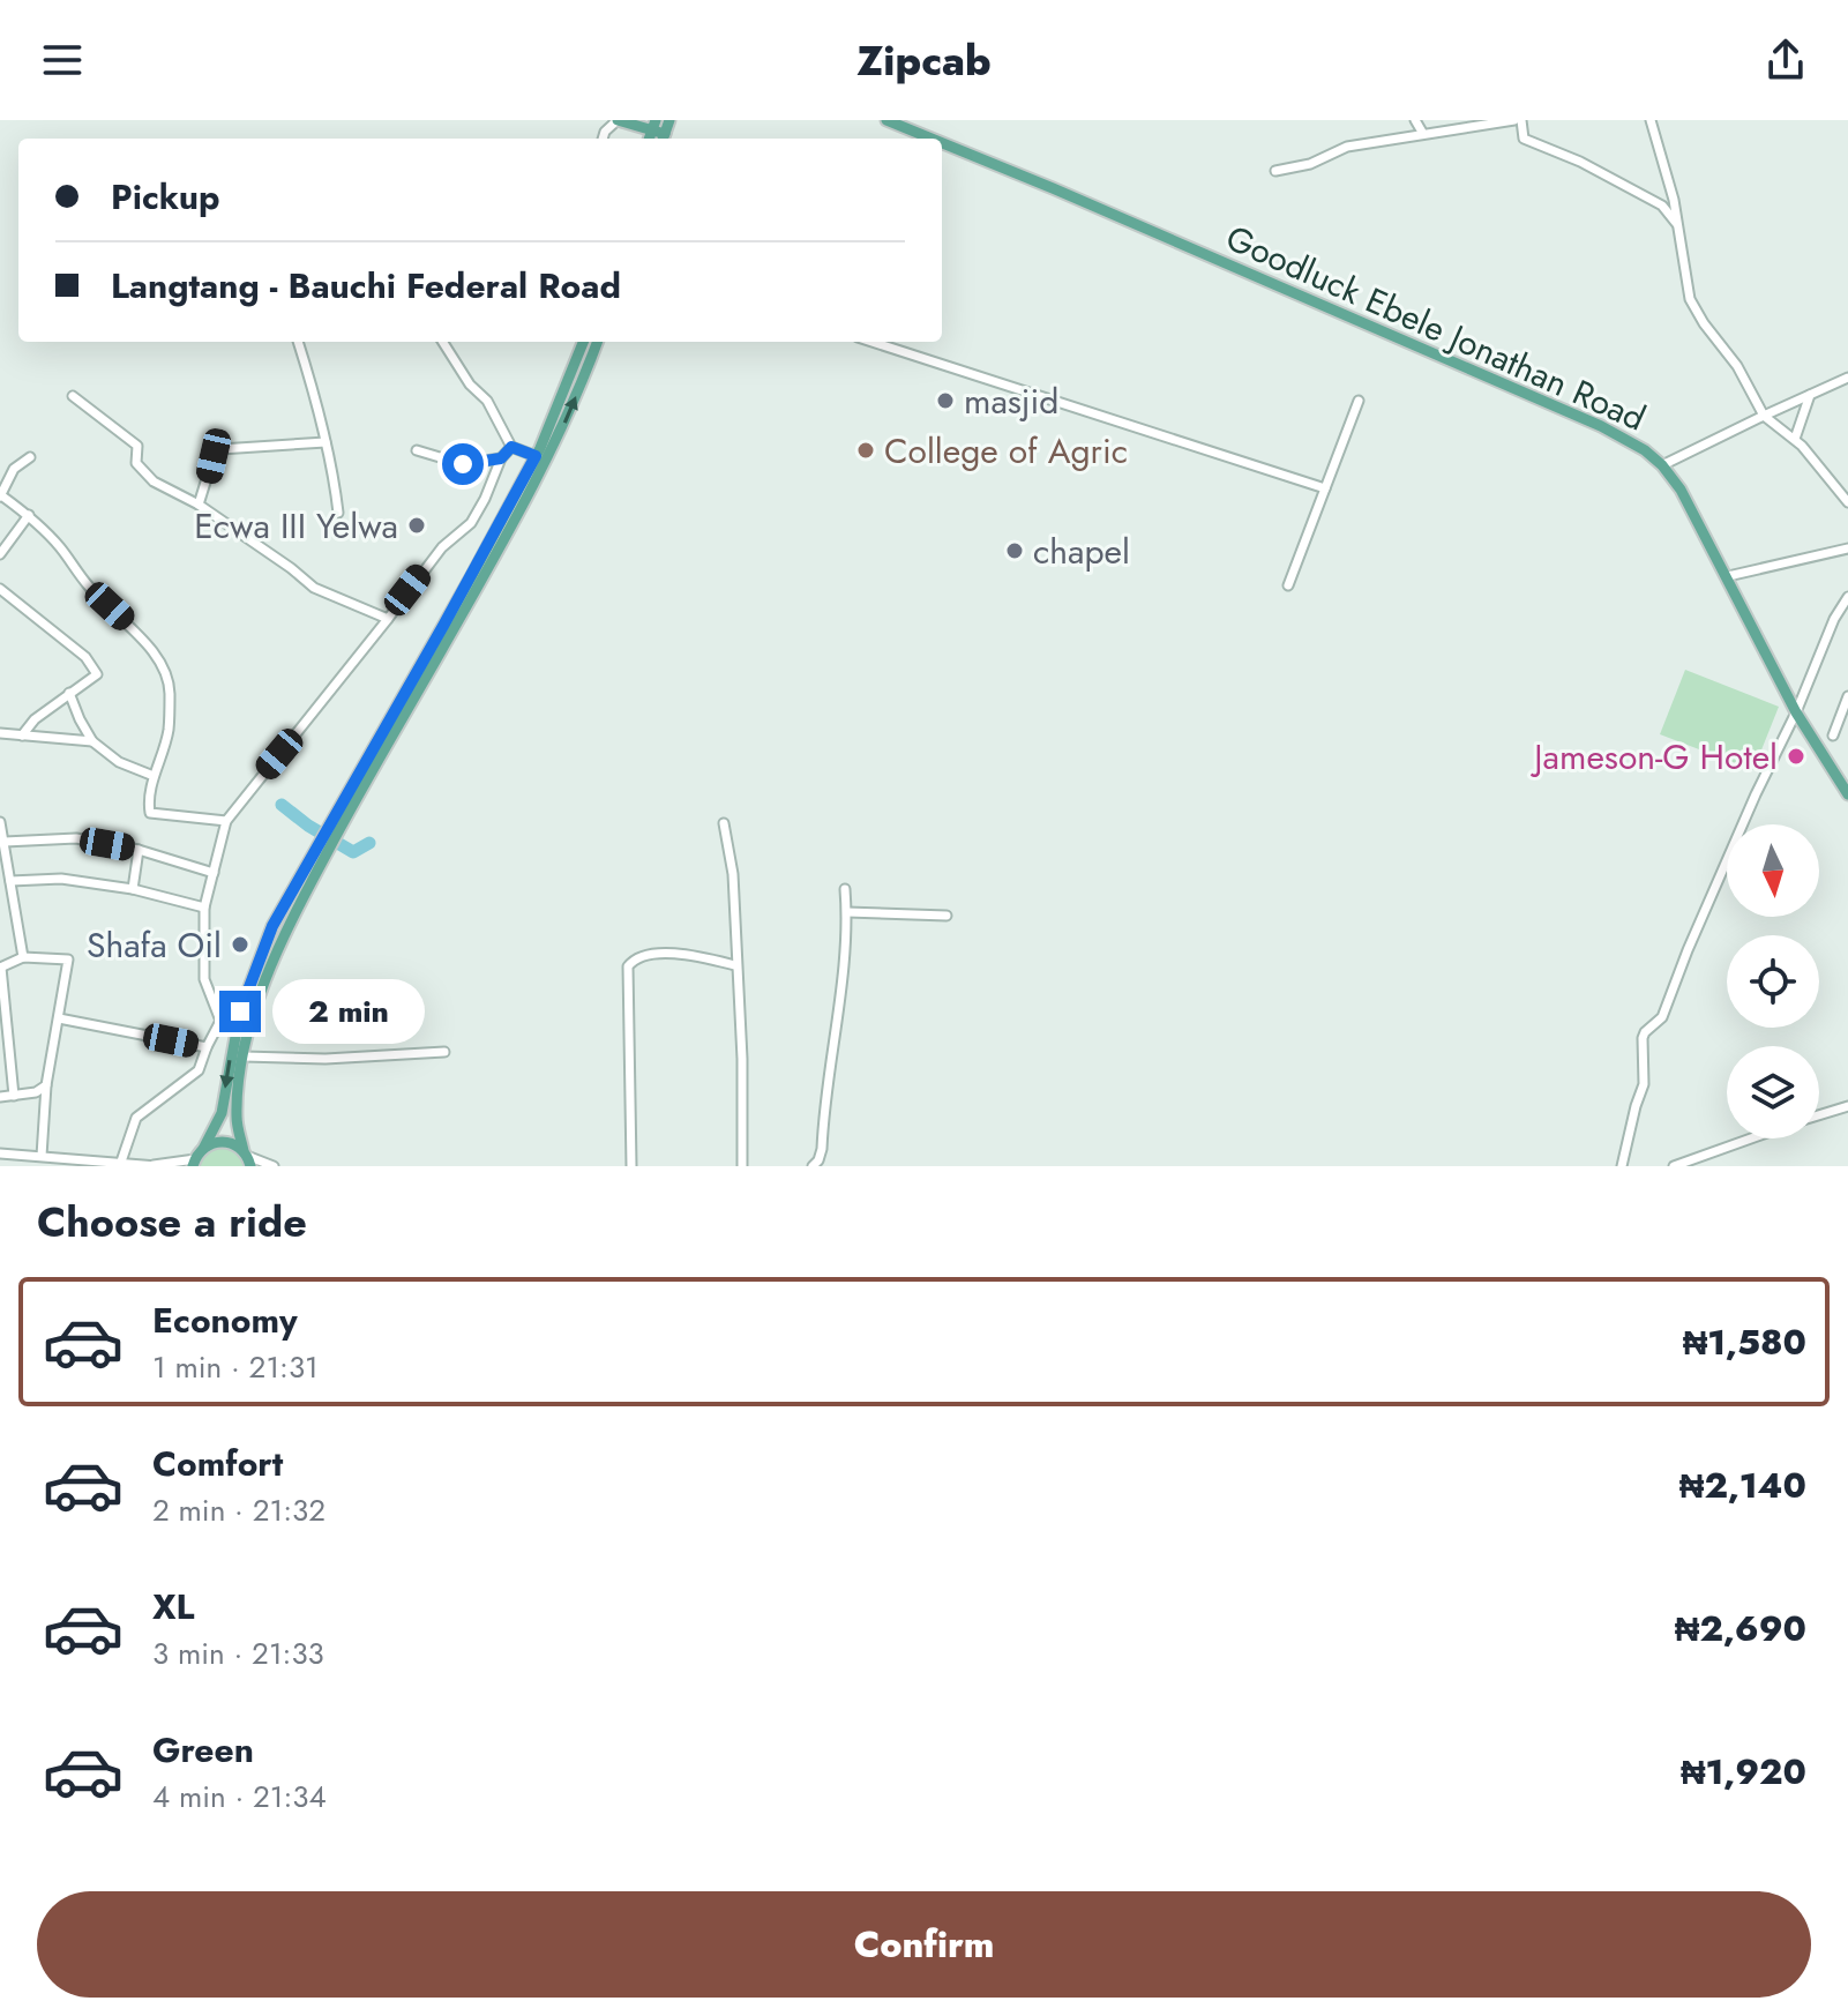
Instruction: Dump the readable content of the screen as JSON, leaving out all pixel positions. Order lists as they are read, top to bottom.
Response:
{
  "streets": {
    "main road": ["Goodluck Ebele Jonathan Road"]
  },
  "places": [
    "masjid",
    "College of Agric",
    "Ecwa III Yelwa",
    "chapel",
    "Jameson-G Hotel",
    "Shafa Oil"
  ],
  "north": "bottom",
  "page": {
    "header": "Zipcab",
    "banner": ["Pickup", "Langtang - Bauchi Federal Road"],
    "bubble": "2 min",
    "heading": "Choose a ride",
    "list": [
      {
        "name": "Economy",
        "note": "1 min · 21:31",
        "value": "₦1,580"
      },
      {
        "name": "Comfort",
        "note": "2 min · 21:32",
        "value": "₦2,140"
      },
      {
        "name": "XL",
        "note": "3 min · 21:33",
        "value": "₦2,690"
      },
      {
        "name": "Green",
        "note": "4 min · 21:34",
        "value": "₦1,920"
      }
    ],
    "buttons": "Confirm"
  }
}
